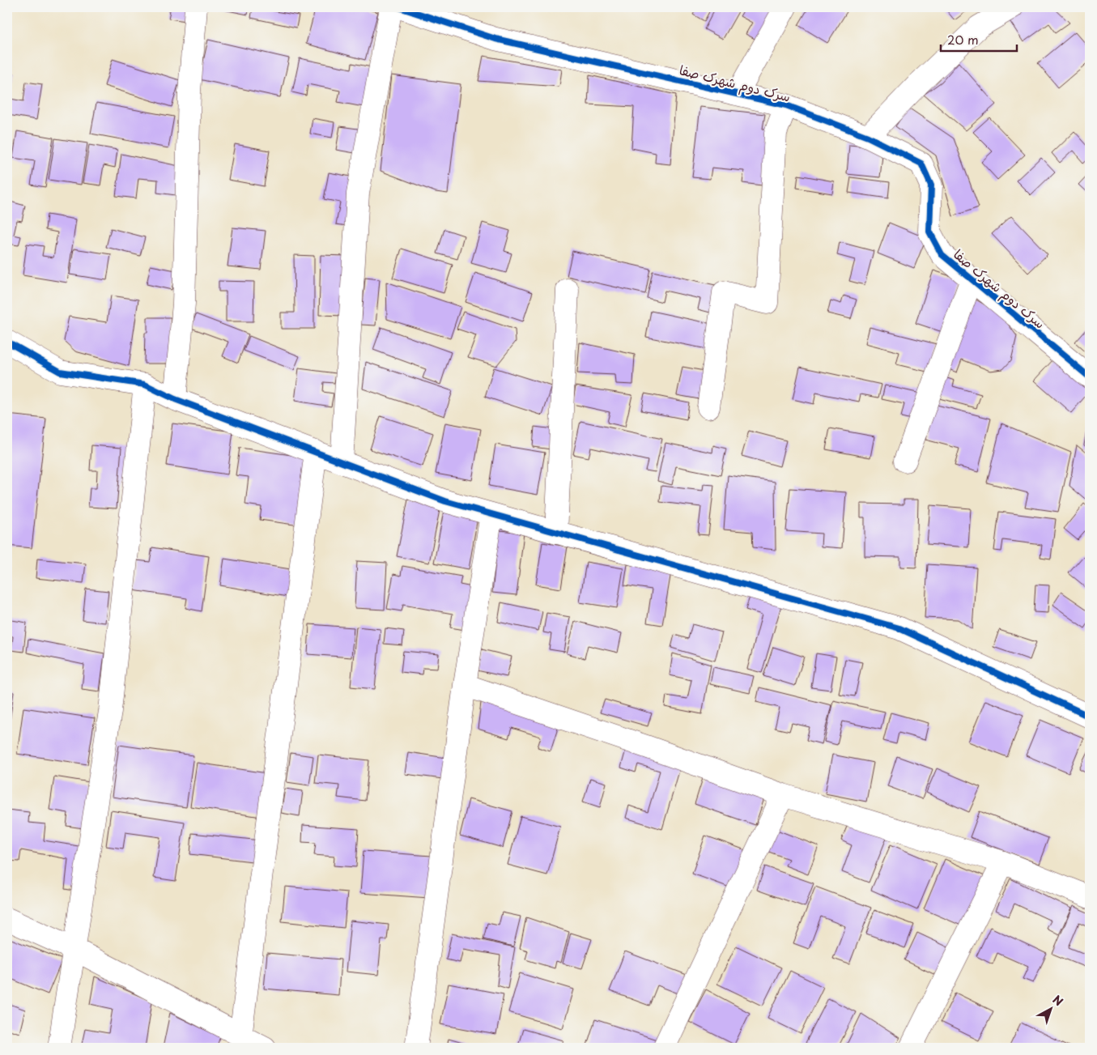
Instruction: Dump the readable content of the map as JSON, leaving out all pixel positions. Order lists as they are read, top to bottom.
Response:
{
  "streets": {
    "street": ["سرک دوم شهرک صفا"]
  },
  "scale_bar": "20 m",
  "north": "top right"
}
